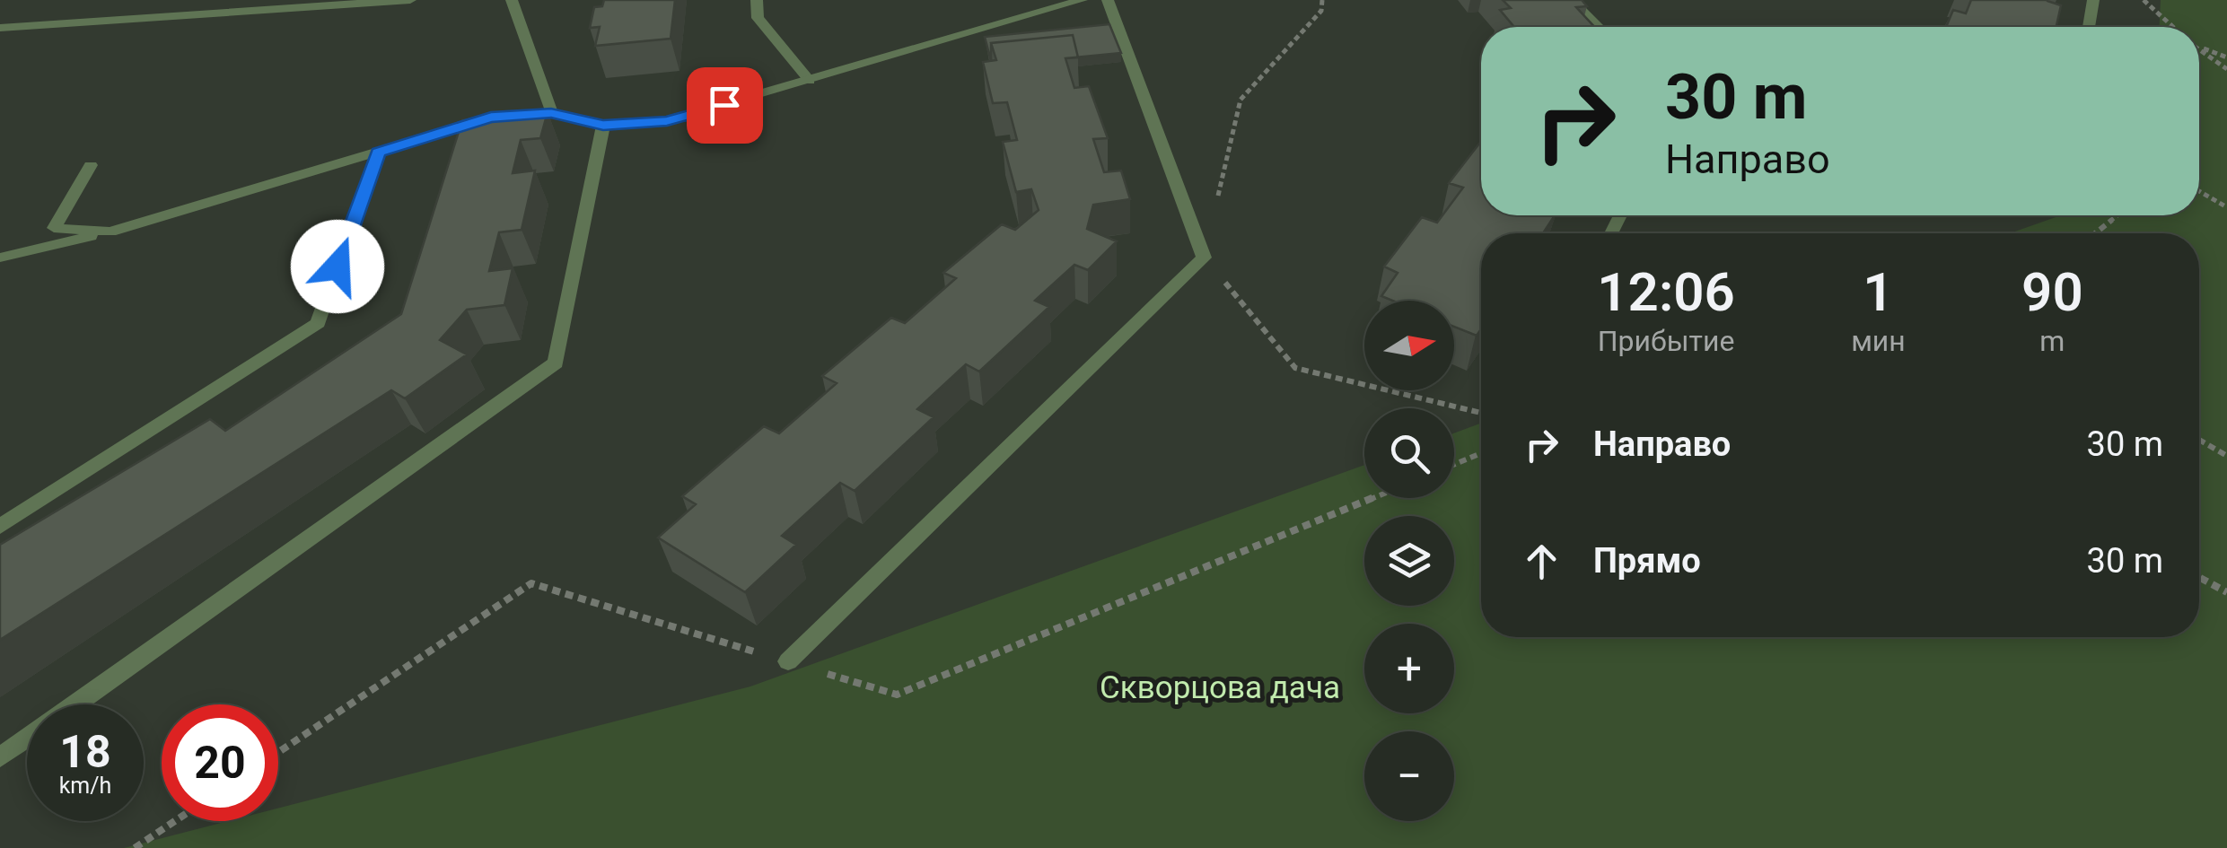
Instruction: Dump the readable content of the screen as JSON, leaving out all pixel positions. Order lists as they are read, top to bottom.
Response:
{
  "parks": ["Скворцова дача"],
  "north": "right",
  "page": {
    "turn": ["30 m", "Направо"],
    "eta": [
      "12:06",
      "Прибытие",
      "1",
      "мин",
      "90",
      "m"
    ],
    "map_buttons": ["+", "−"],
    "list": [
      {
        "name": "Направо",
        "value": "30 m"
      },
      {
        "name": "Прямо",
        "value": "30 m"
      }
    ],
    "speed": "18 km/h",
    "limit": "20"
  }
}
